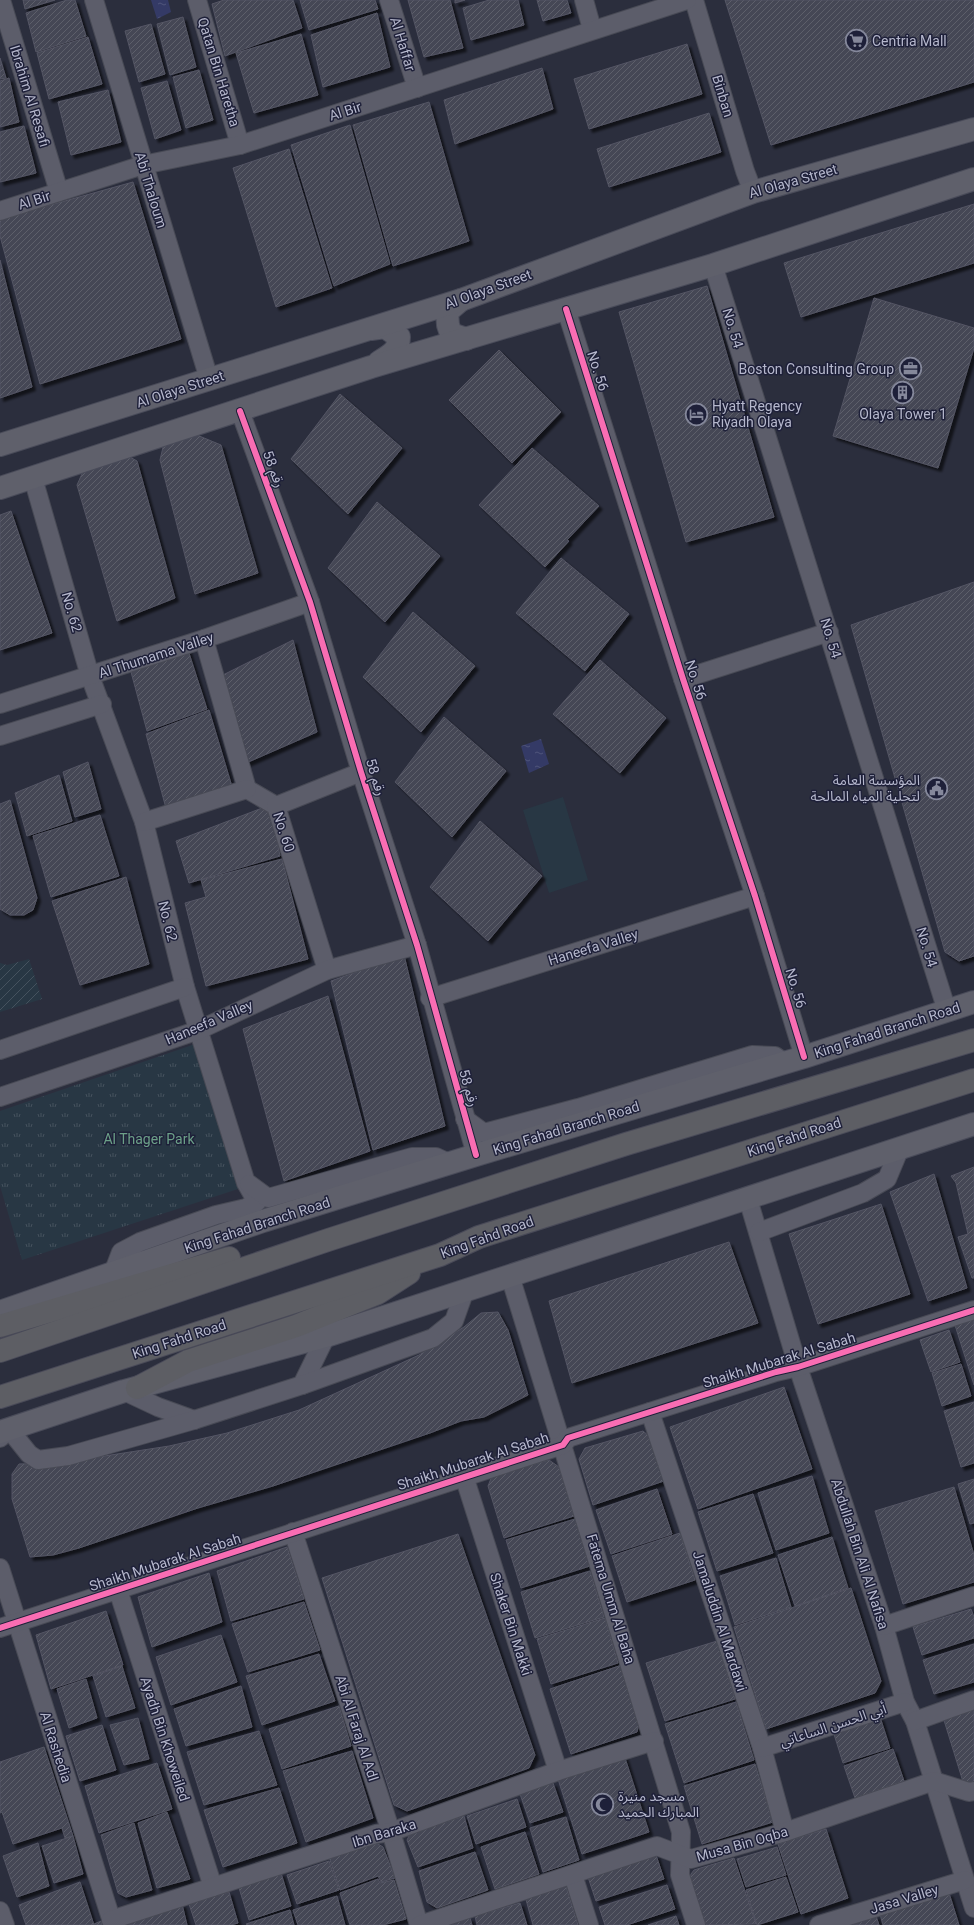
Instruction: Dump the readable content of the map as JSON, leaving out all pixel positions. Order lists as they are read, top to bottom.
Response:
{
  "streets": {
    "highway": ["King Fahd Road"],
    "main road": ["Al Olaya Street", "King Fahad Branch Road"],
    "street": [
      "Al Haffar",
      "Qatan Bin Haretha",
      "Ibrahim Al Resafi",
      "Binban",
      "Al Bir",
      "Abi Thaloum",
      "No. 54",
      "No. 56",
      "رقم 58",
      "No. 62",
      "Al Thumama Valley",
      "No. 60",
      "Haneefa Valley",
      "Shaikh Mubarak Al Sabah",
      "Abdullah Bin Ali Al Nafisa",
      "Fatema Umm Al Baha",
      "Jamaluddin Al Mardawi",
      "Shaker Bin Makki",
      "أبي الحسن الساعاتي",
      "Abi Al Faraj Al Adl",
      "Ayadh Bin Khoweiled",
      "Al Rashedia",
      "Ibn Baraka",
      "Musa Bin Oqba",
      "Jasa Valley"
    ]
  },
  "crossings": [
    ["Al Haffar", "Al Bir"],
    ["Qatan Bin Haretha", "Al Bir"],
    ["Ibrahim Al Resafi", "Al Bir"],
    ["Binban", "Al Olaya Street"],
    ["Al Bir", "Abi Thaloum"],
    ["Al Olaya Street", "Abi Thaloum"],
    ["No. 54", "King Fahad Branch Road"],
    ["No. 56", "Haneefa Valley"],
    ["No. 56", "King Fahad Branch Road"],
    ["رقم 58", "Al Thumama Valley"],
    ["رقم 58", "Haneefa Valley"],
    ["رقم 58", "King Fahad Branch Road"],
    ["No. 62", "Al Thumama Valley"],
    ["No. 62", "Haneefa Valley"],
    ["No. 62", "King Fahad Branch Road"],
    ["No. 60", "Haneefa Valley"],
    ["Shaikh Mubarak Al Sabah", "Abdullah Bin Ali Al Nafisa"],
    ["Shaikh Mubarak Al Sabah", "Fatema Umm Al Baha"],
    ["Shaikh Mubarak Al Sabah", "Jamaluddin Al Mardawi"],
    ["Shaikh Mubarak Al Sabah", "Shaker Bin Makki"],
    ["Shaikh Mubarak Al Sabah", "Abi Al Faraj Al Adl"],
    ["Shaikh Mubarak Al Sabah", "Ayadh Bin Khoweiled"],
    ["Shaikh Mubarak Al Sabah", "Al Rashedia"],
    ["Abdullah Bin Ali Al Nafisa", "أبي الحسن الساعاتي"],
    ["Abdullah Bin Ali Al Nafisa", "Musa Bin Oqba"],
    ["Abdullah Bin Ali Al Nafisa", "Jasa Valley"],
    ["Fatema Umm Al Baha", "Ibn Baraka"],
    ["Fatema Umm Al Baha", "Musa Bin Oqba"],
    ["Jamaluddin Al Mardawi", "أبي الحسن الساعاتي"],
    ["Jamaluddin Al Mardawi", "Musa Bin Oqba"],
    ["Shaker Bin Makki", "Ibn Baraka"],
    ["Abi Al Faraj Al Adl", "Ibn Baraka"],
    ["Abi Al Faraj Al Adl", "Musa Bin Oqba"],
    ["Ayadh Bin Khoweiled", "Ibn Baraka"],
    ["Al Rashedia", "Ibn Baraka"]
  ],
  "parks": ["Al Thager Park"],
  "places": {
    "supermarket": ["Centria Mall"],
    "office": ["Boston Consulting Group"],
    "building": ["Olaya Tower 1"],
    "hotel": ["Hyatt Regency Riyadh Olaya"],
    "public building": ["المؤسسة العامة لتحلية المياه المالحة"],
    "mosque": ["مسجد منيرة المبارك الحميد"]
  }
}
